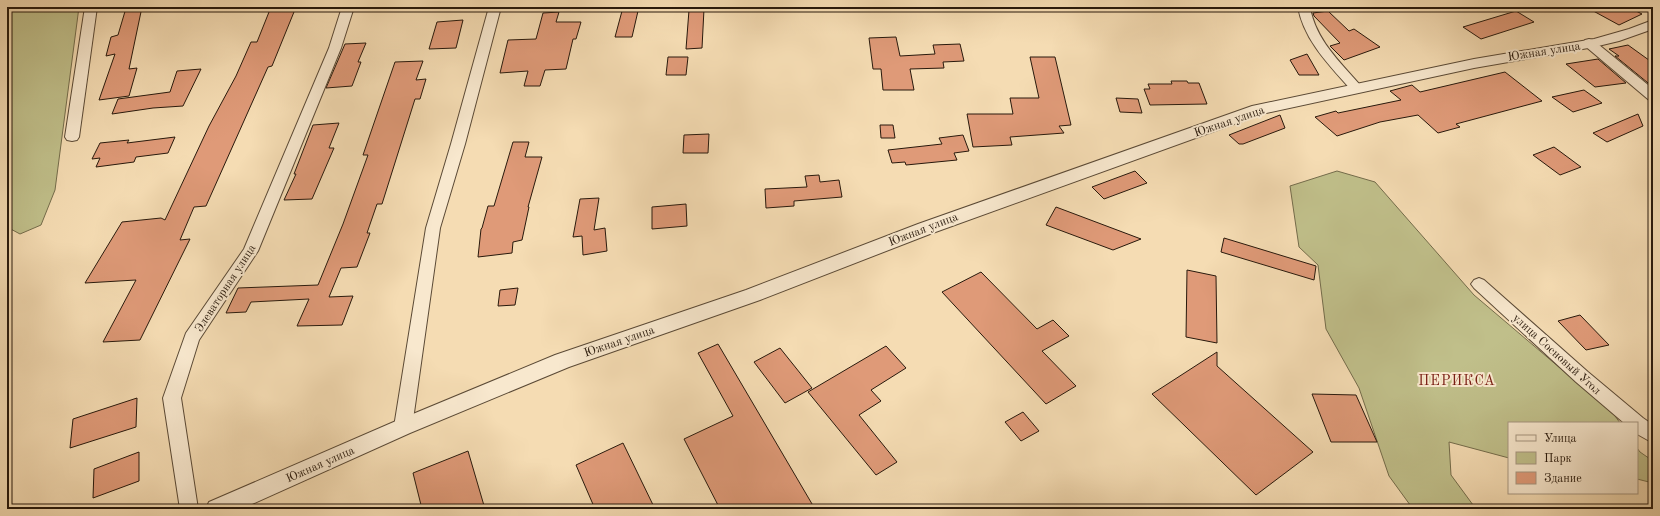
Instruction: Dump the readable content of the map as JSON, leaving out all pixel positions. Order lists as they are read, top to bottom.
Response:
{
  "streets": {
    "street": ["Южная улица", "Элеваторная улица", "улица Сосновый Угол"]
  },
  "districts": ["ПЕРИКСА"],
  "legend": ["Улица", "Парк", "Здание"]
}
